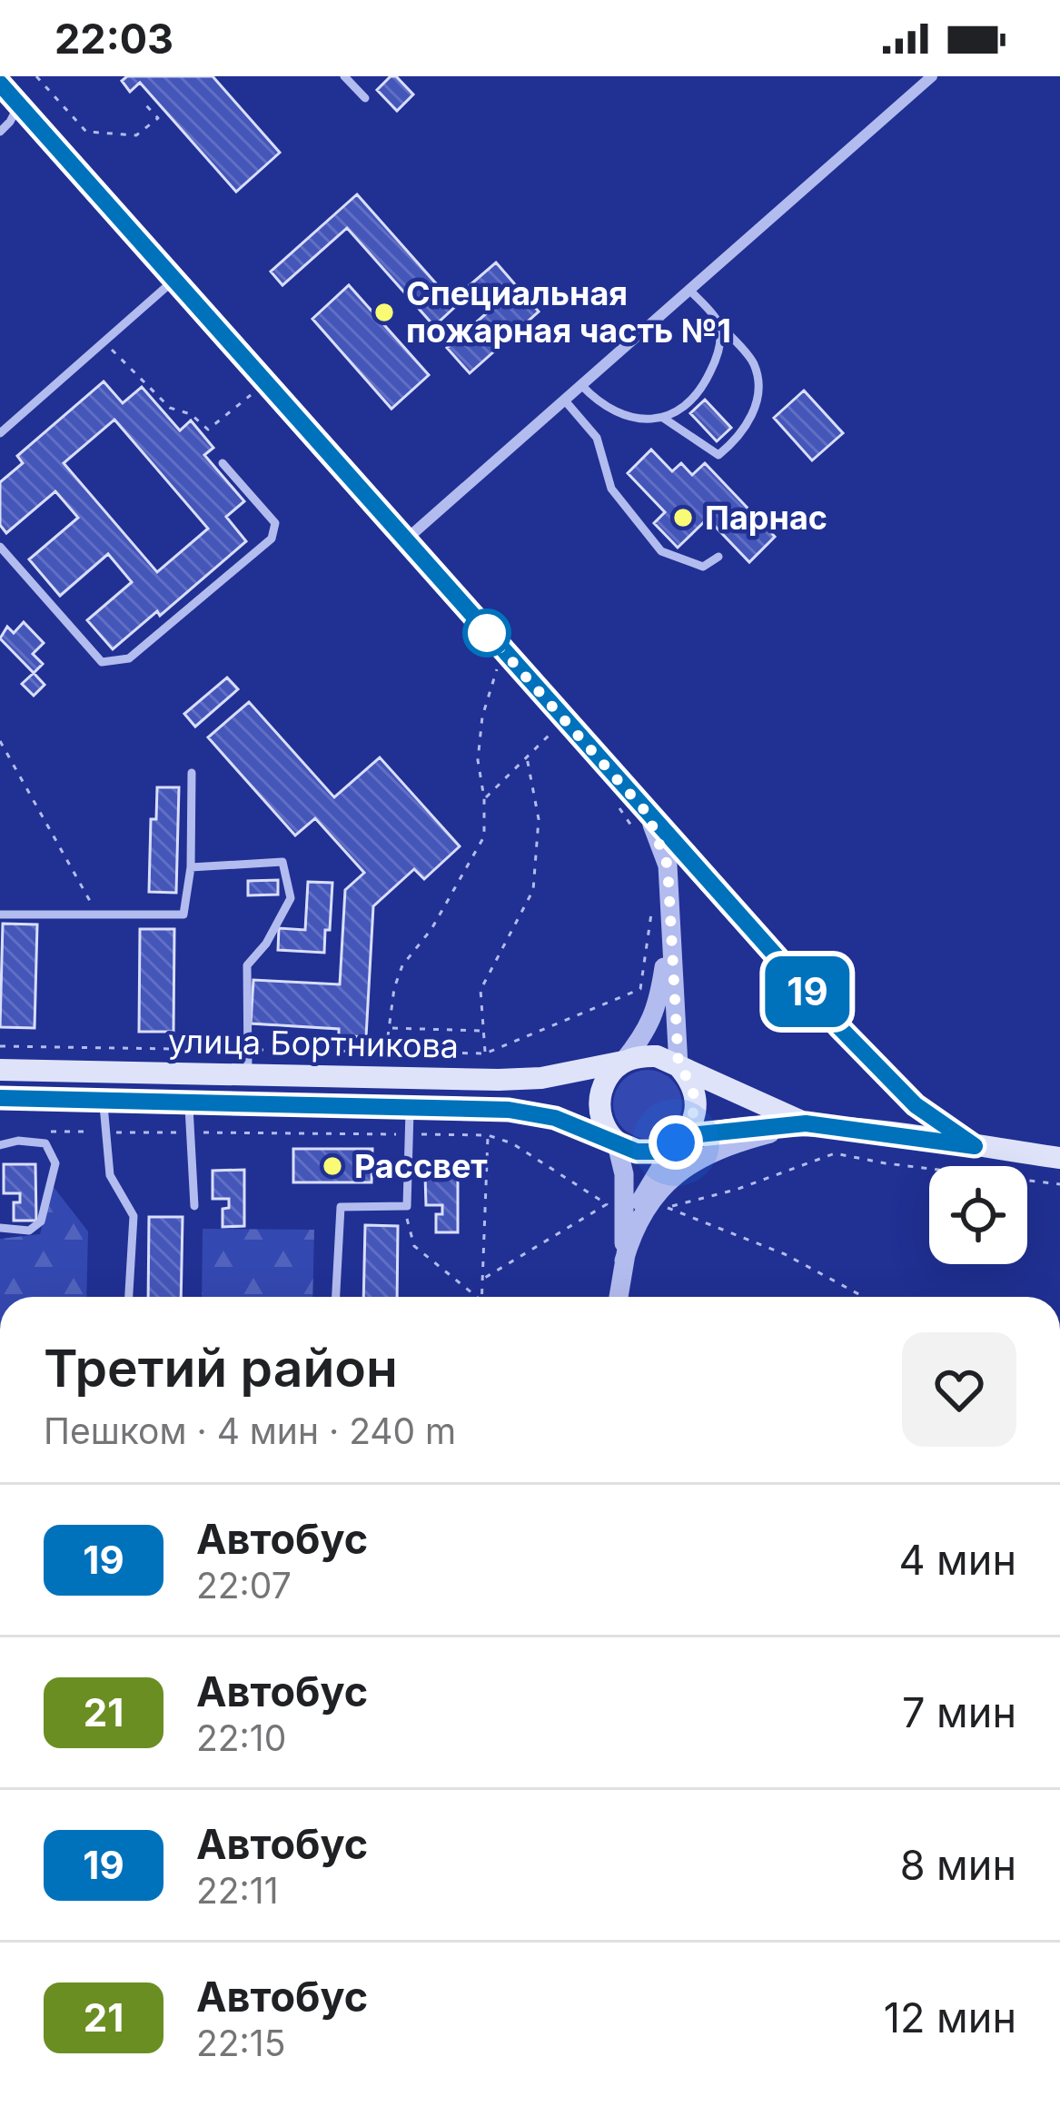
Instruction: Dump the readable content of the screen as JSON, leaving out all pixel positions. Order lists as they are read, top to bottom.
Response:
{
  "streets": {
    "main road": ["улица Бортникова"]
  },
  "places": ["Специальная пожарная часть №1", "Парнас", "Рассвет"],
  "lines": ["bus line 19"],
  "page": {
    "status": "22:03",
    "on_map": "19",
    "heading": ["Третий район", "Пешком · 4 мин · 240 m"],
    "list": [
      {
        "mark": "19",
        "name": "Автобус",
        "note": "22:07",
        "value": "4 мин"
      },
      {
        "mark": "21",
        "name": "Автобус",
        "note": "22:10",
        "value": "7 мин"
      },
      {
        "mark": "19",
        "name": "Автобус",
        "note": "22:11",
        "value": "8 мин"
      },
      {
        "mark": "21",
        "name": "Автобус",
        "note": "22:15",
        "value": "12 мин"
      }
    ]
  }
}
